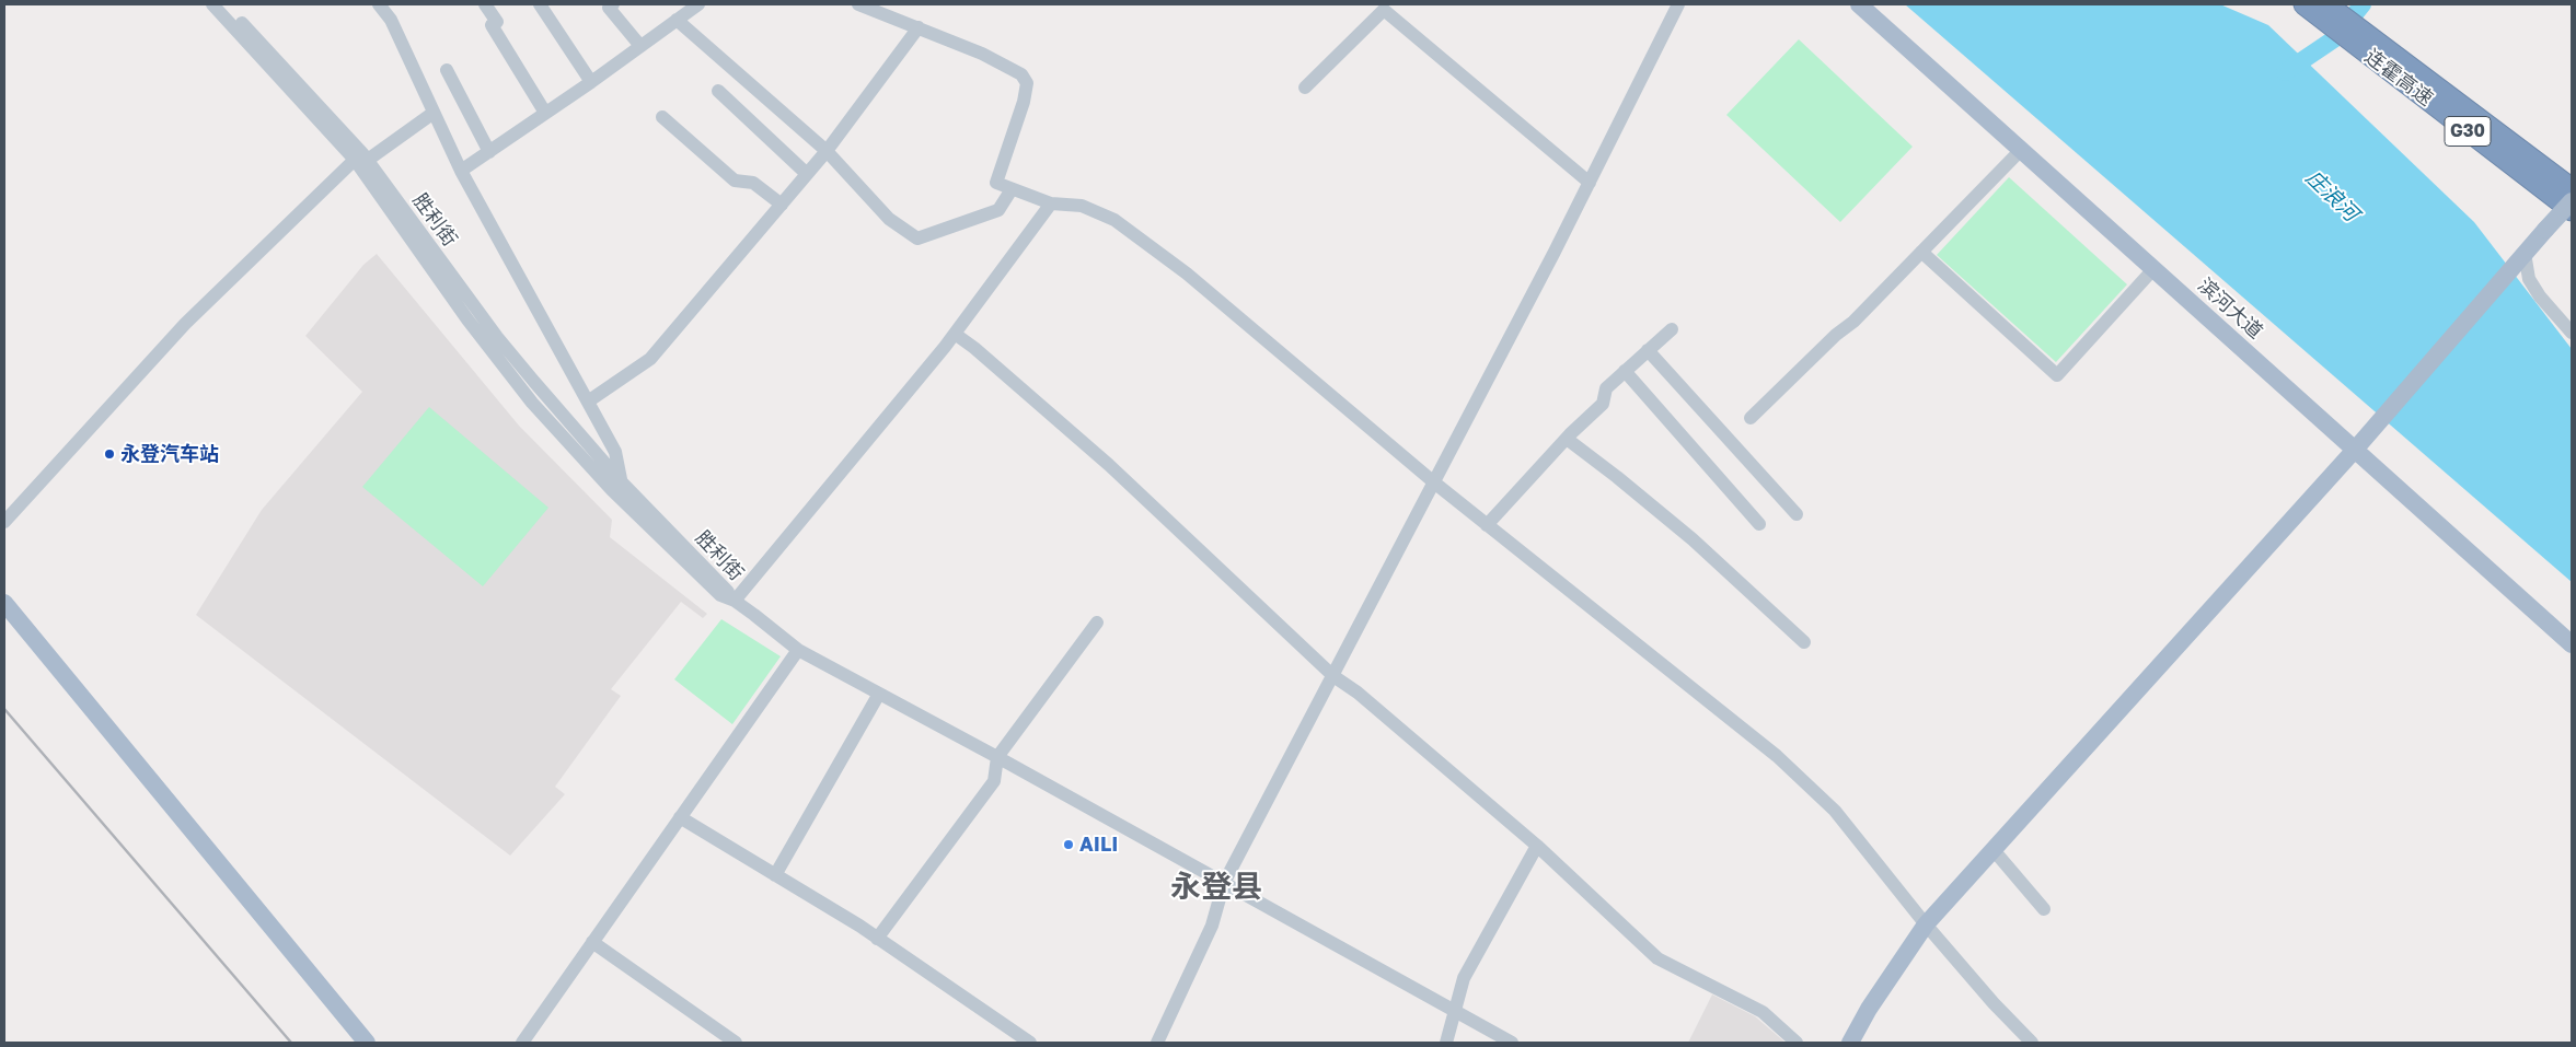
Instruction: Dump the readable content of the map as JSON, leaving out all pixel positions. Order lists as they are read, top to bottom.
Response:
{
  "streets": {
    "highway": ["连霍高速", "G30"],
    "main road": ["滨河大道"],
    "street": ["胜利街"]
  },
  "districts": ["永登县"],
  "water": ["庄浪河"],
  "places": ["永登汽车站", "AILI"]
}
